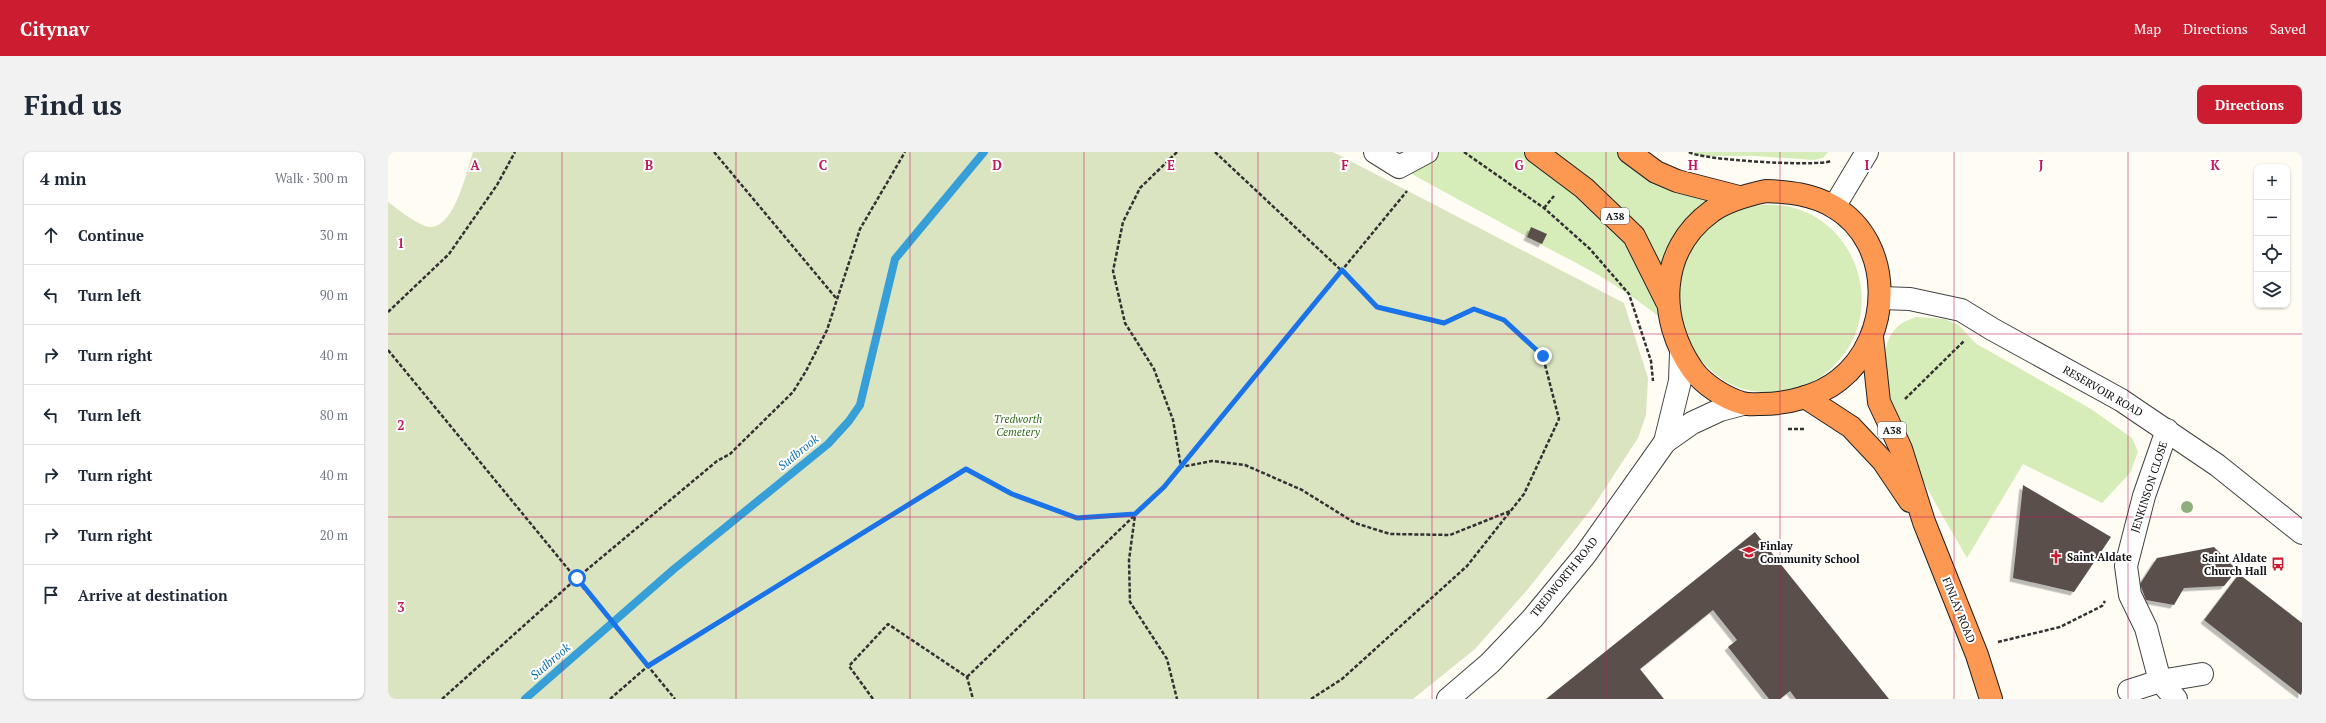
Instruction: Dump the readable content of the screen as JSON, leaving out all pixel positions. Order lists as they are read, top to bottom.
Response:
{
  "streets": {
    "highway": ["A38", "FINLAY ROAD"],
    "street": ["RESERVOIR ROAD", "JENKINSON CLOSE", "TREDWORTH ROAD"]
  },
  "crossings": [
    ["A38", "RESERVOIR ROAD"],
    ["A38", "TREDWORTH ROAD"],
    ["A38", "FINLAY ROAD"],
    ["RESERVOIR ROAD", "JENKINSON CLOSE"]
  ],
  "water": ["Sudbrook"],
  "parks": ["Tredworth Cemetery"],
  "places": {
    "school or university": ["Finlay Community School"],
    "church": ["Saint Aldate"],
    "bus stop": ["Saint Aldate Church Hall"]
  },
  "page": {
    "header": "Citynav",
    "nav": ["Map", "Directions", "Saved"],
    "buttons": "Directions",
    "title": "Find us",
    "heading": ["4 min", "Walk · 300 m"],
    "map_buttons": ["+", "−"],
    "list": [
      ["Continue", "30 m"],
      ["Turn left", "90 m"],
      ["Turn right", "40 m"],
      ["Turn left", "80 m"],
      ["Turn right", "40 m"],
      ["Turn right", "20 m"],
      "Arrive at destination"
    ]
  },
  "grid": {
    "columns": [
      "A",
      "B",
      "C",
      "D",
      "E",
      "F",
      "G",
      "H",
      "I",
      "J",
      "K"
    ],
    "rows": ["1", "2", "3"]
  }
}
